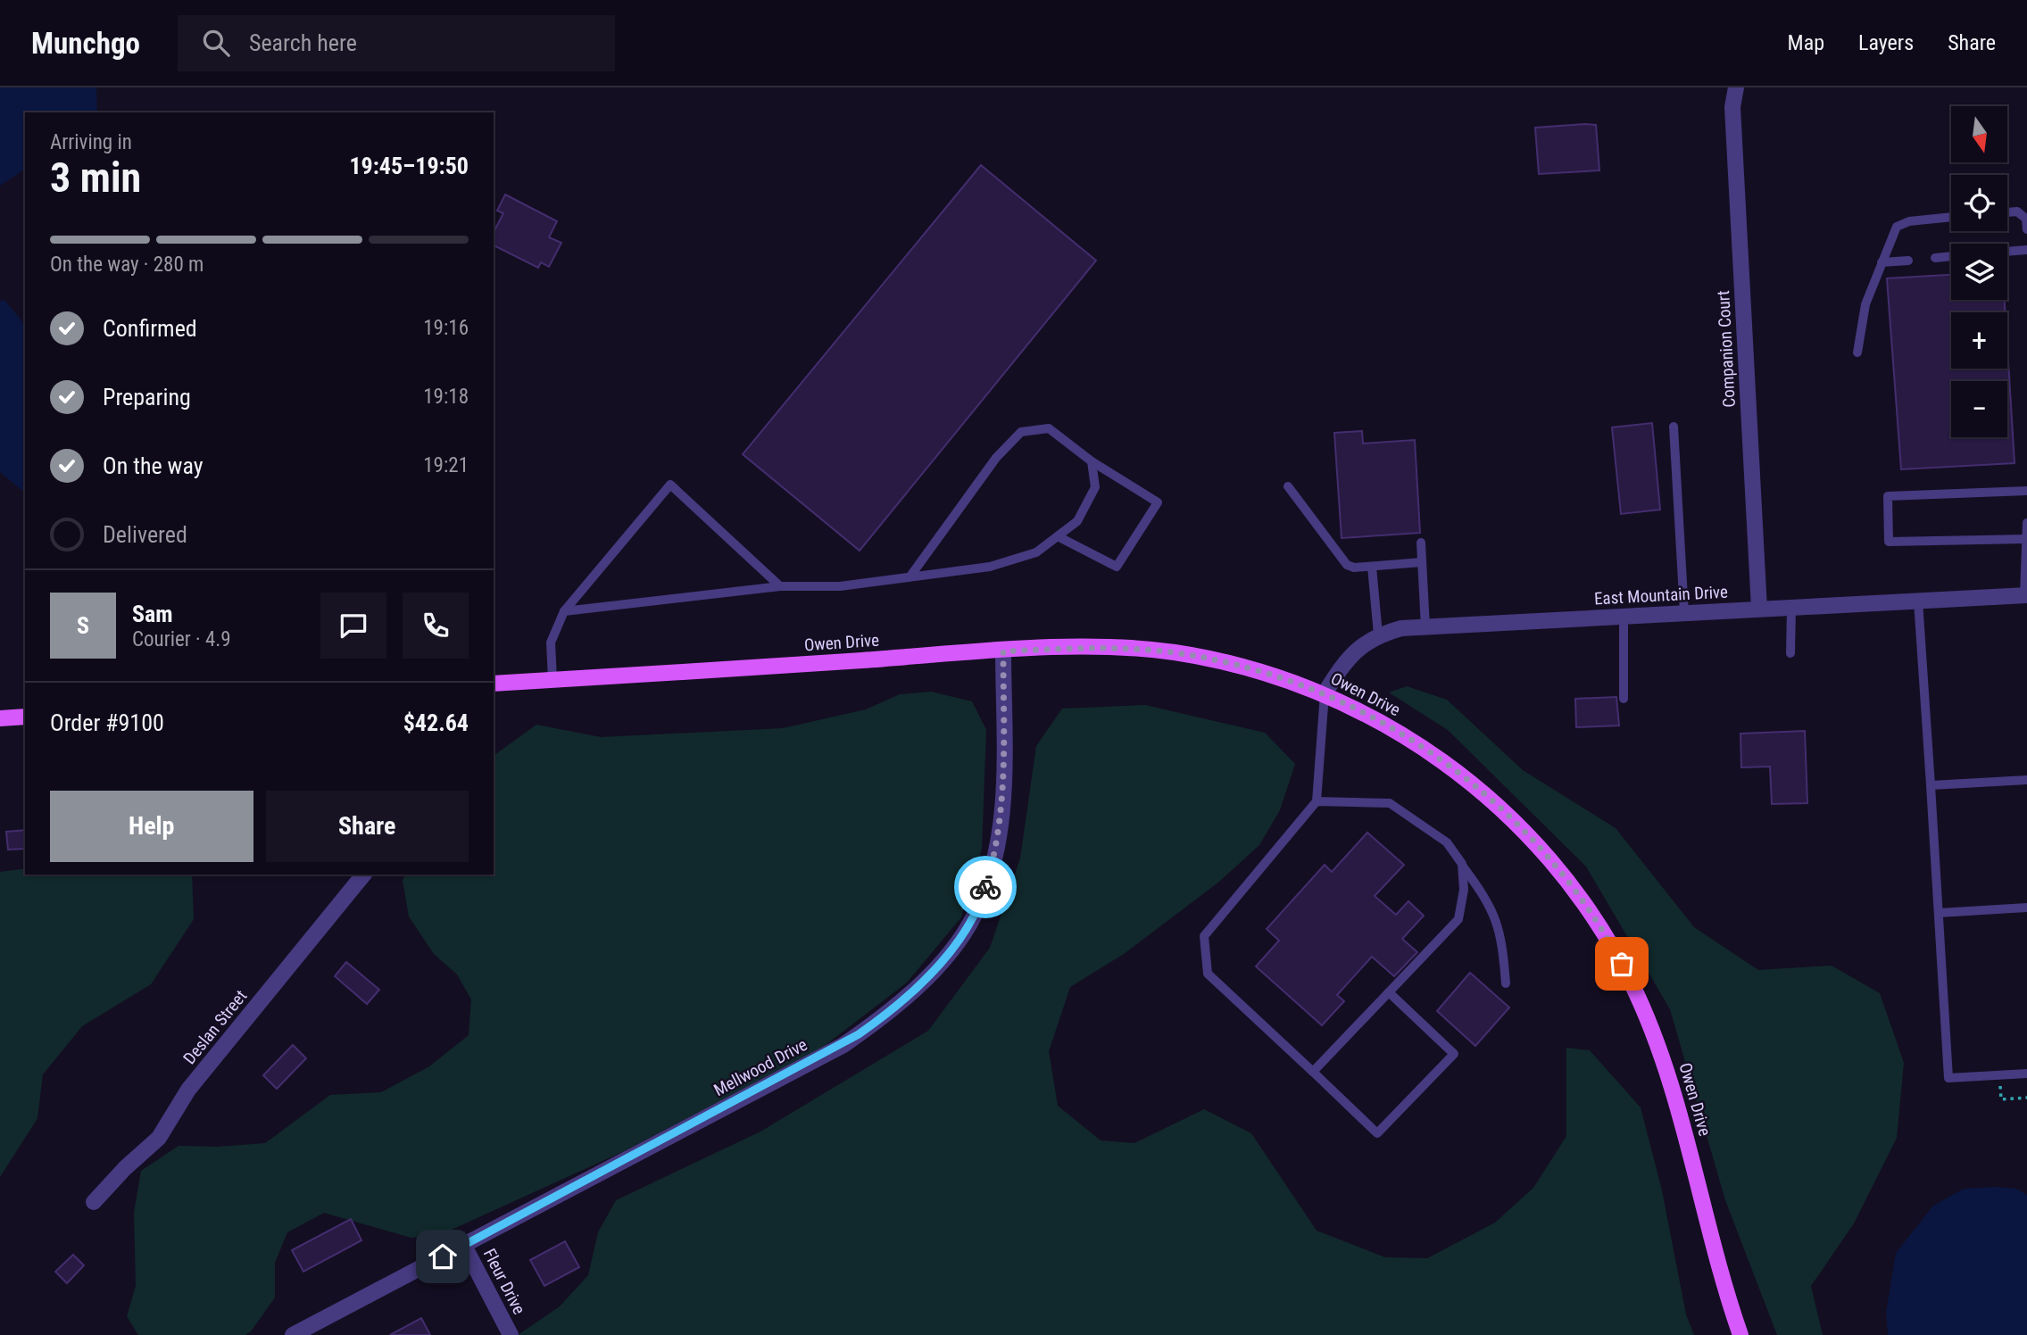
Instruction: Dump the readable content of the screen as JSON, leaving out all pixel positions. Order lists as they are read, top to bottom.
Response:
{
  "streets": {
    "main road": ["Owen Drive"],
    "street": [
      "Companion Court",
      "East Mountain Drive",
      "Deslan Street",
      "Mellwood Drive",
      "Fleur Drive"
    ]
  },
  "crossings": [
    ["Companion Court", "East Mountain Drive"],
    ["East Mountain Drive", "Owen Drive"],
    ["Owen Drive", "Mellwood Drive"],
    ["Mellwood Drive", "Fleur Drive"]
  ],
  "north": "bottom",
  "page": {
    "header": "Munchgo",
    "search": "Search here",
    "nav": ["Map", "Layers", "Share"],
    "map_buttons": ["+", "−"],
    "heading": ["3 min", "Arriving in", "19:45–19:50"],
    "panel": [
      "Sam",
      "Courier · 4.9",
      "Order #9100",
      "$42.64"
    ],
    "bar": "On the way · 280 m",
    "list": [
      ["Confirmed", "19:16"],
      ["Preparing", "19:18"],
      ["On the way", "19:21"],
      "Delivered"
    ],
    "round": "S",
    "buttons": ["Help", "Share"]
  }
}
